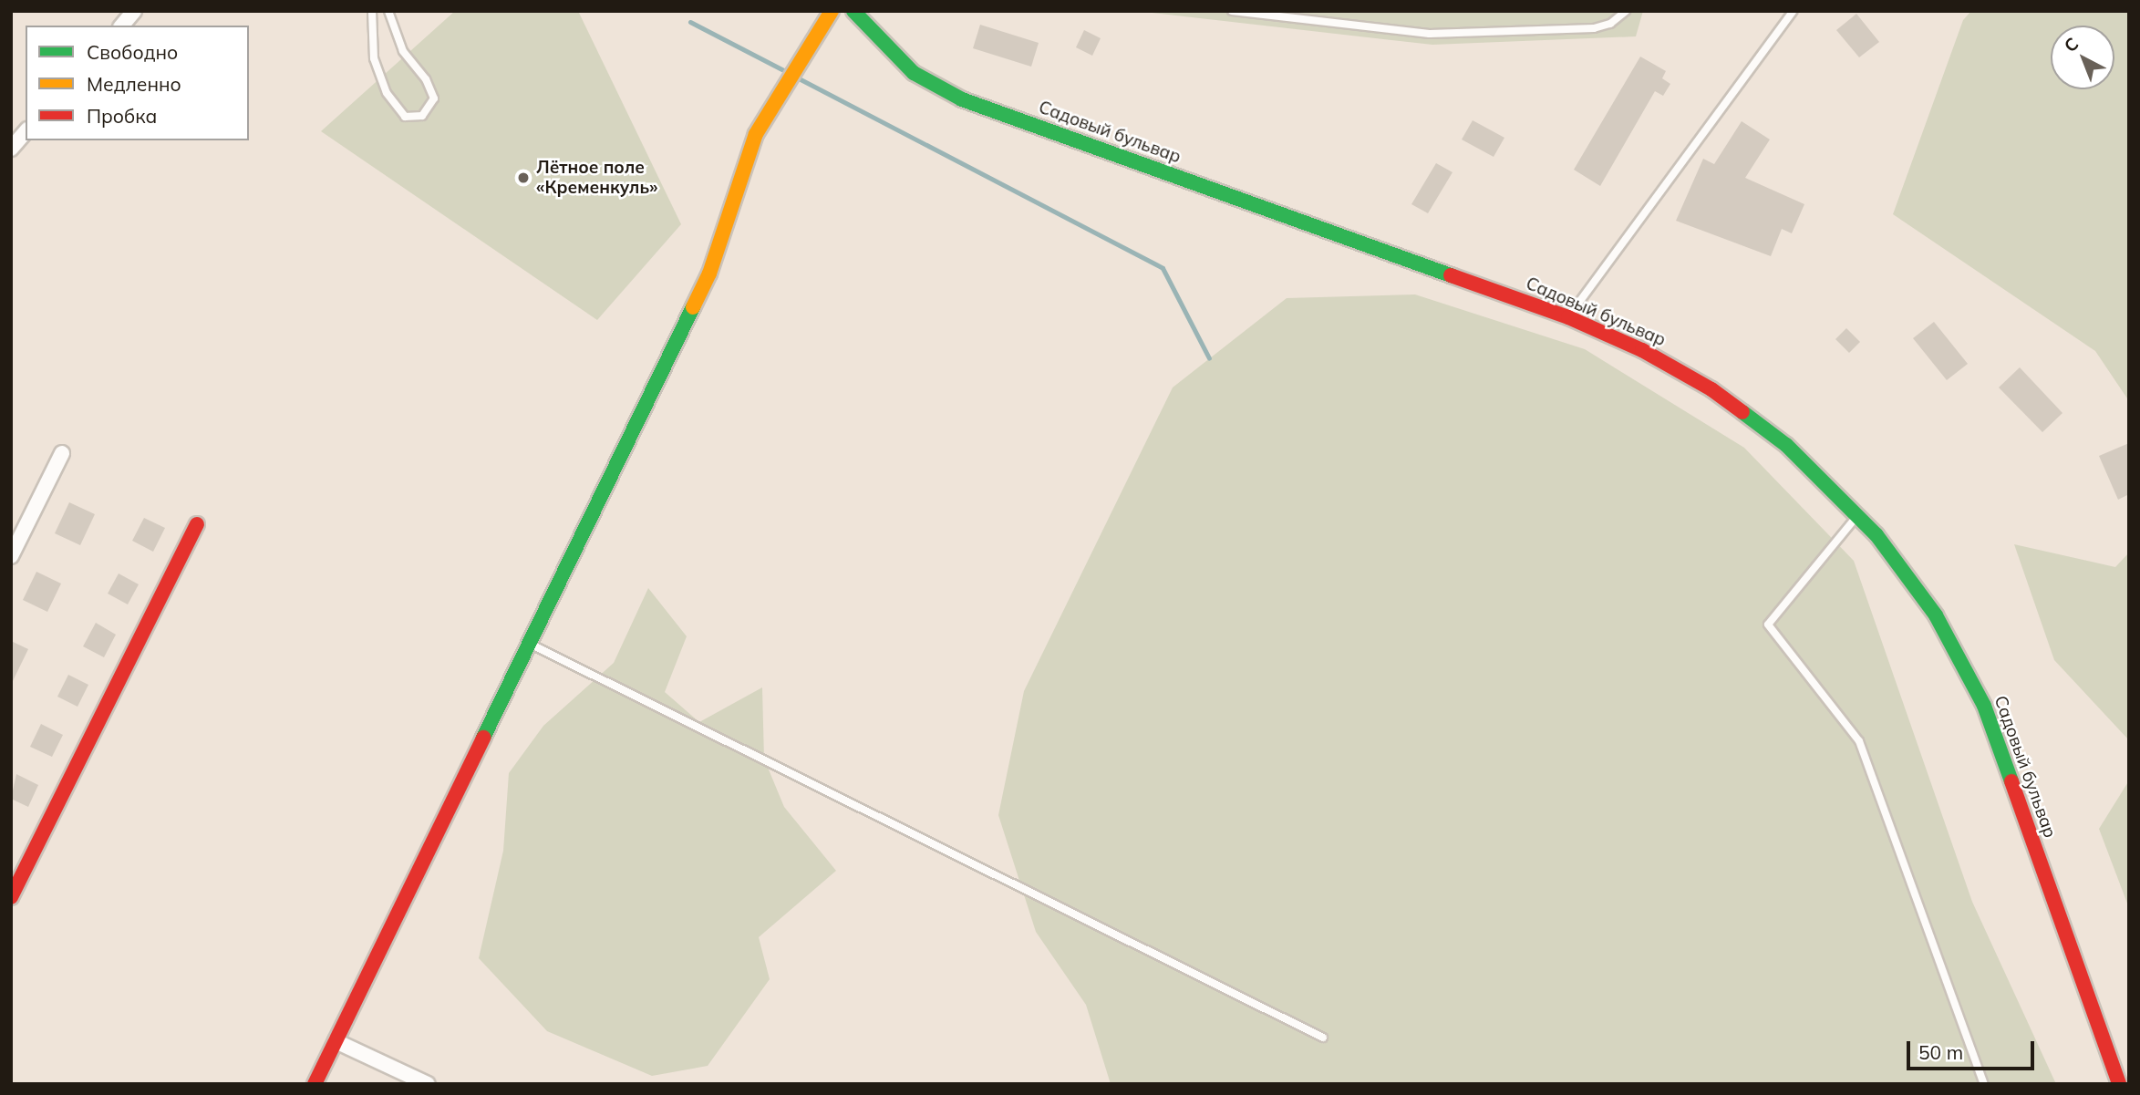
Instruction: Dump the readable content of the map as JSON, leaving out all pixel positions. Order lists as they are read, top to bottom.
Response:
{
  "streets": {
    "street": ["Садовый бульвар"]
  },
  "places": ["Лётное поле «Кременкуль»"],
  "legend": ["Свободно", "Медленно", "Пробка"],
  "scale_bar": "50 m",
  "north": "top left"
}
